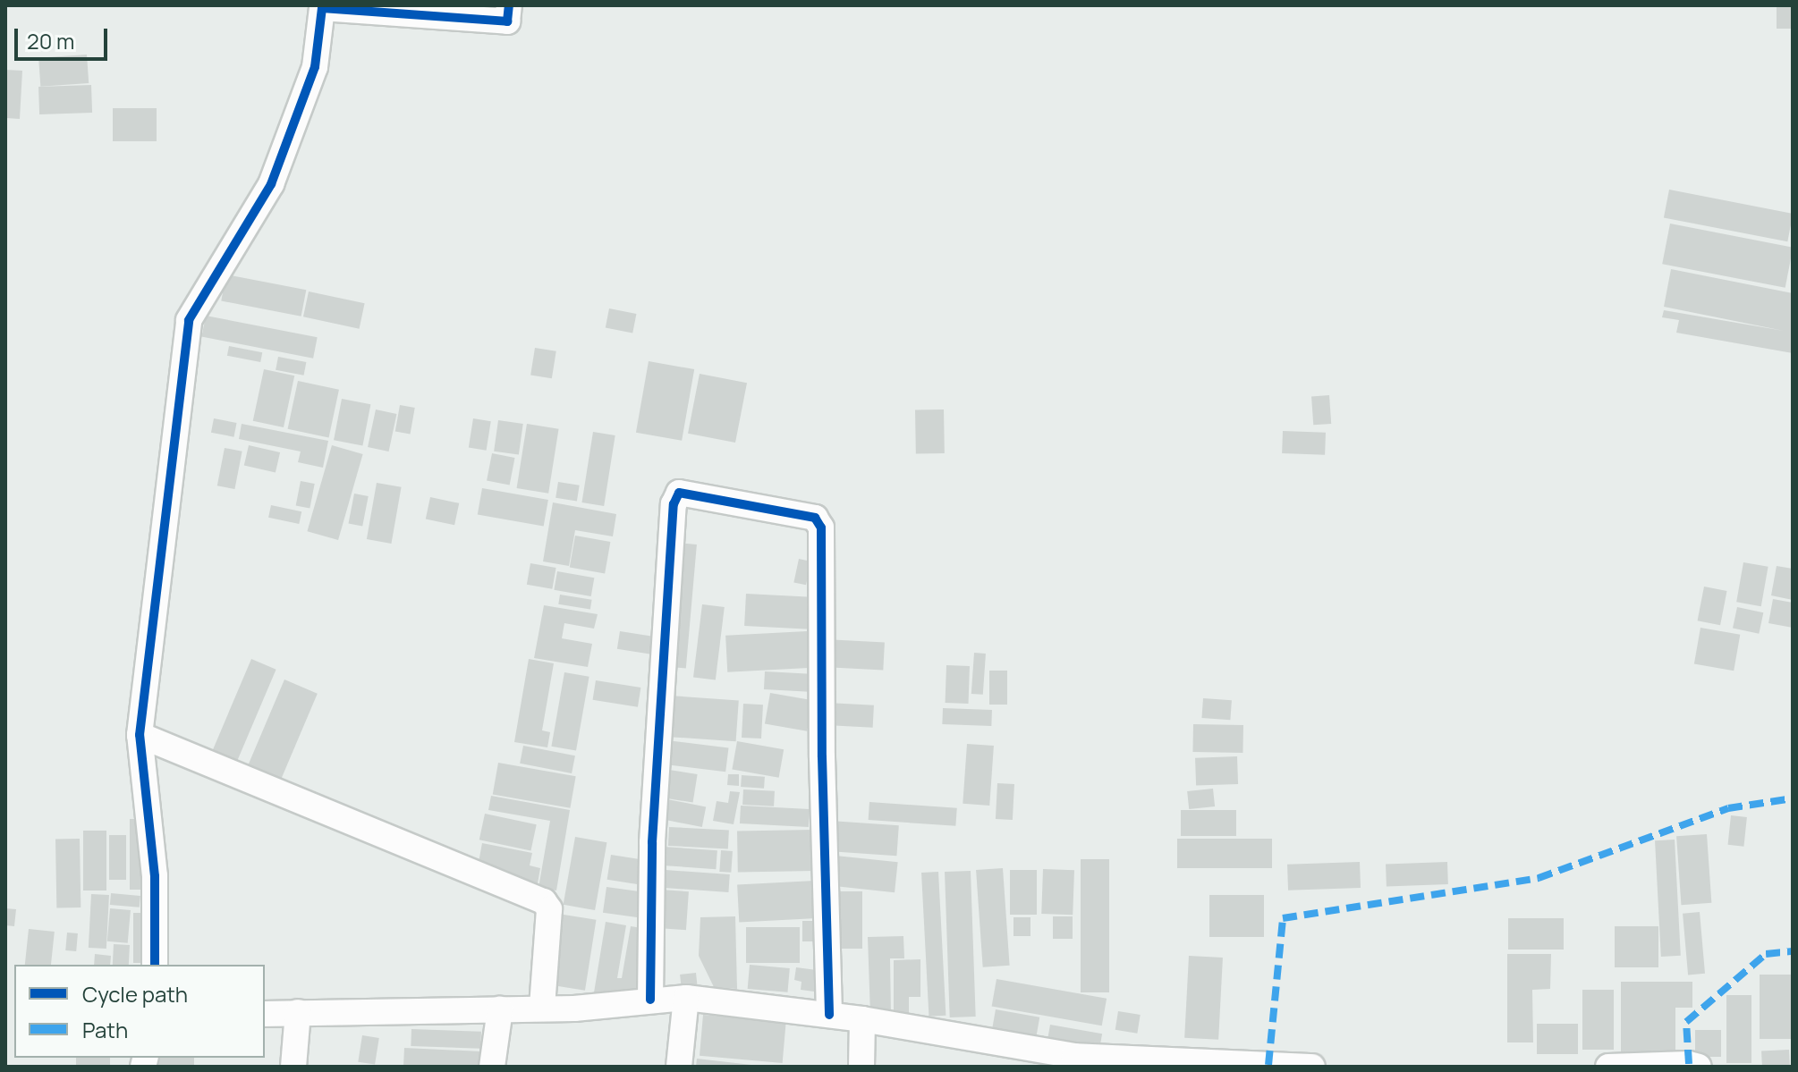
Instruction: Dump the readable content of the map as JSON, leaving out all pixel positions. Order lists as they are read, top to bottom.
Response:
{
  "legend": ["Cycle path", "Path"],
  "scale_bar": "20 m"
}
